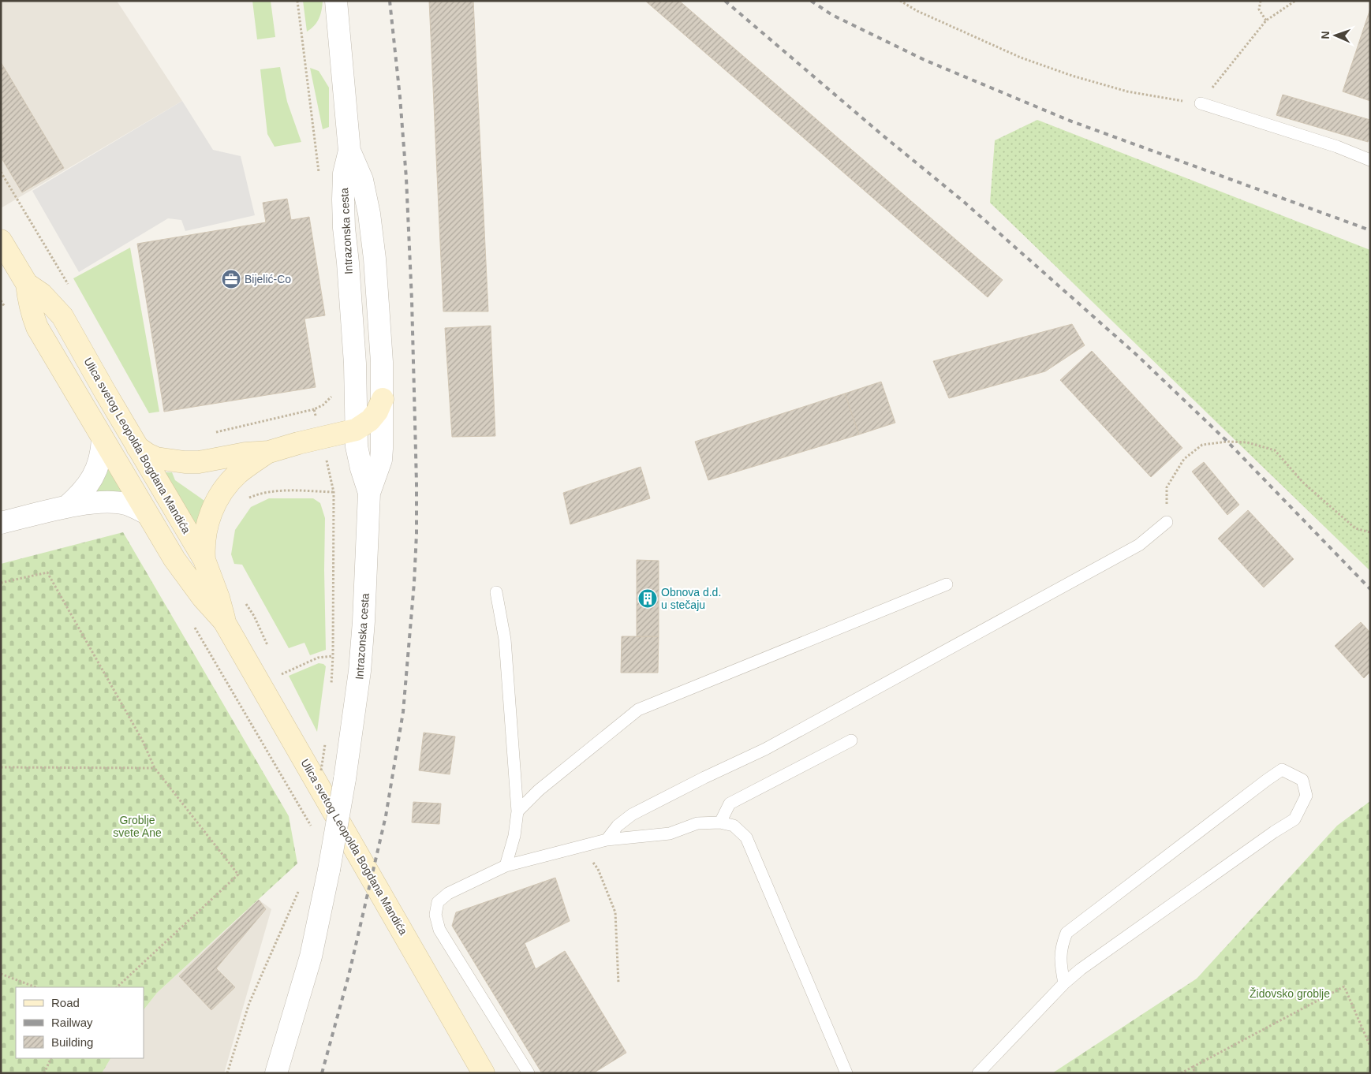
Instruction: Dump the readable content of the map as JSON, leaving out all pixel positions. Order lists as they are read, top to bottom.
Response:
{
  "streets": {
    "main road": ["Ulica svetog Leopolda Bogdana Mandića"],
    "street": ["Intrazonska cesta"]
  },
  "parks": ["Groblje svete Ane", "Židovsko groblje"],
  "places": {
    "office": ["Bijelić-Co"],
    "building": ["Obnova d.d. u stečaju"]
  },
  "legend": ["Road", "Railway", "Building"],
  "north": "left"
}
